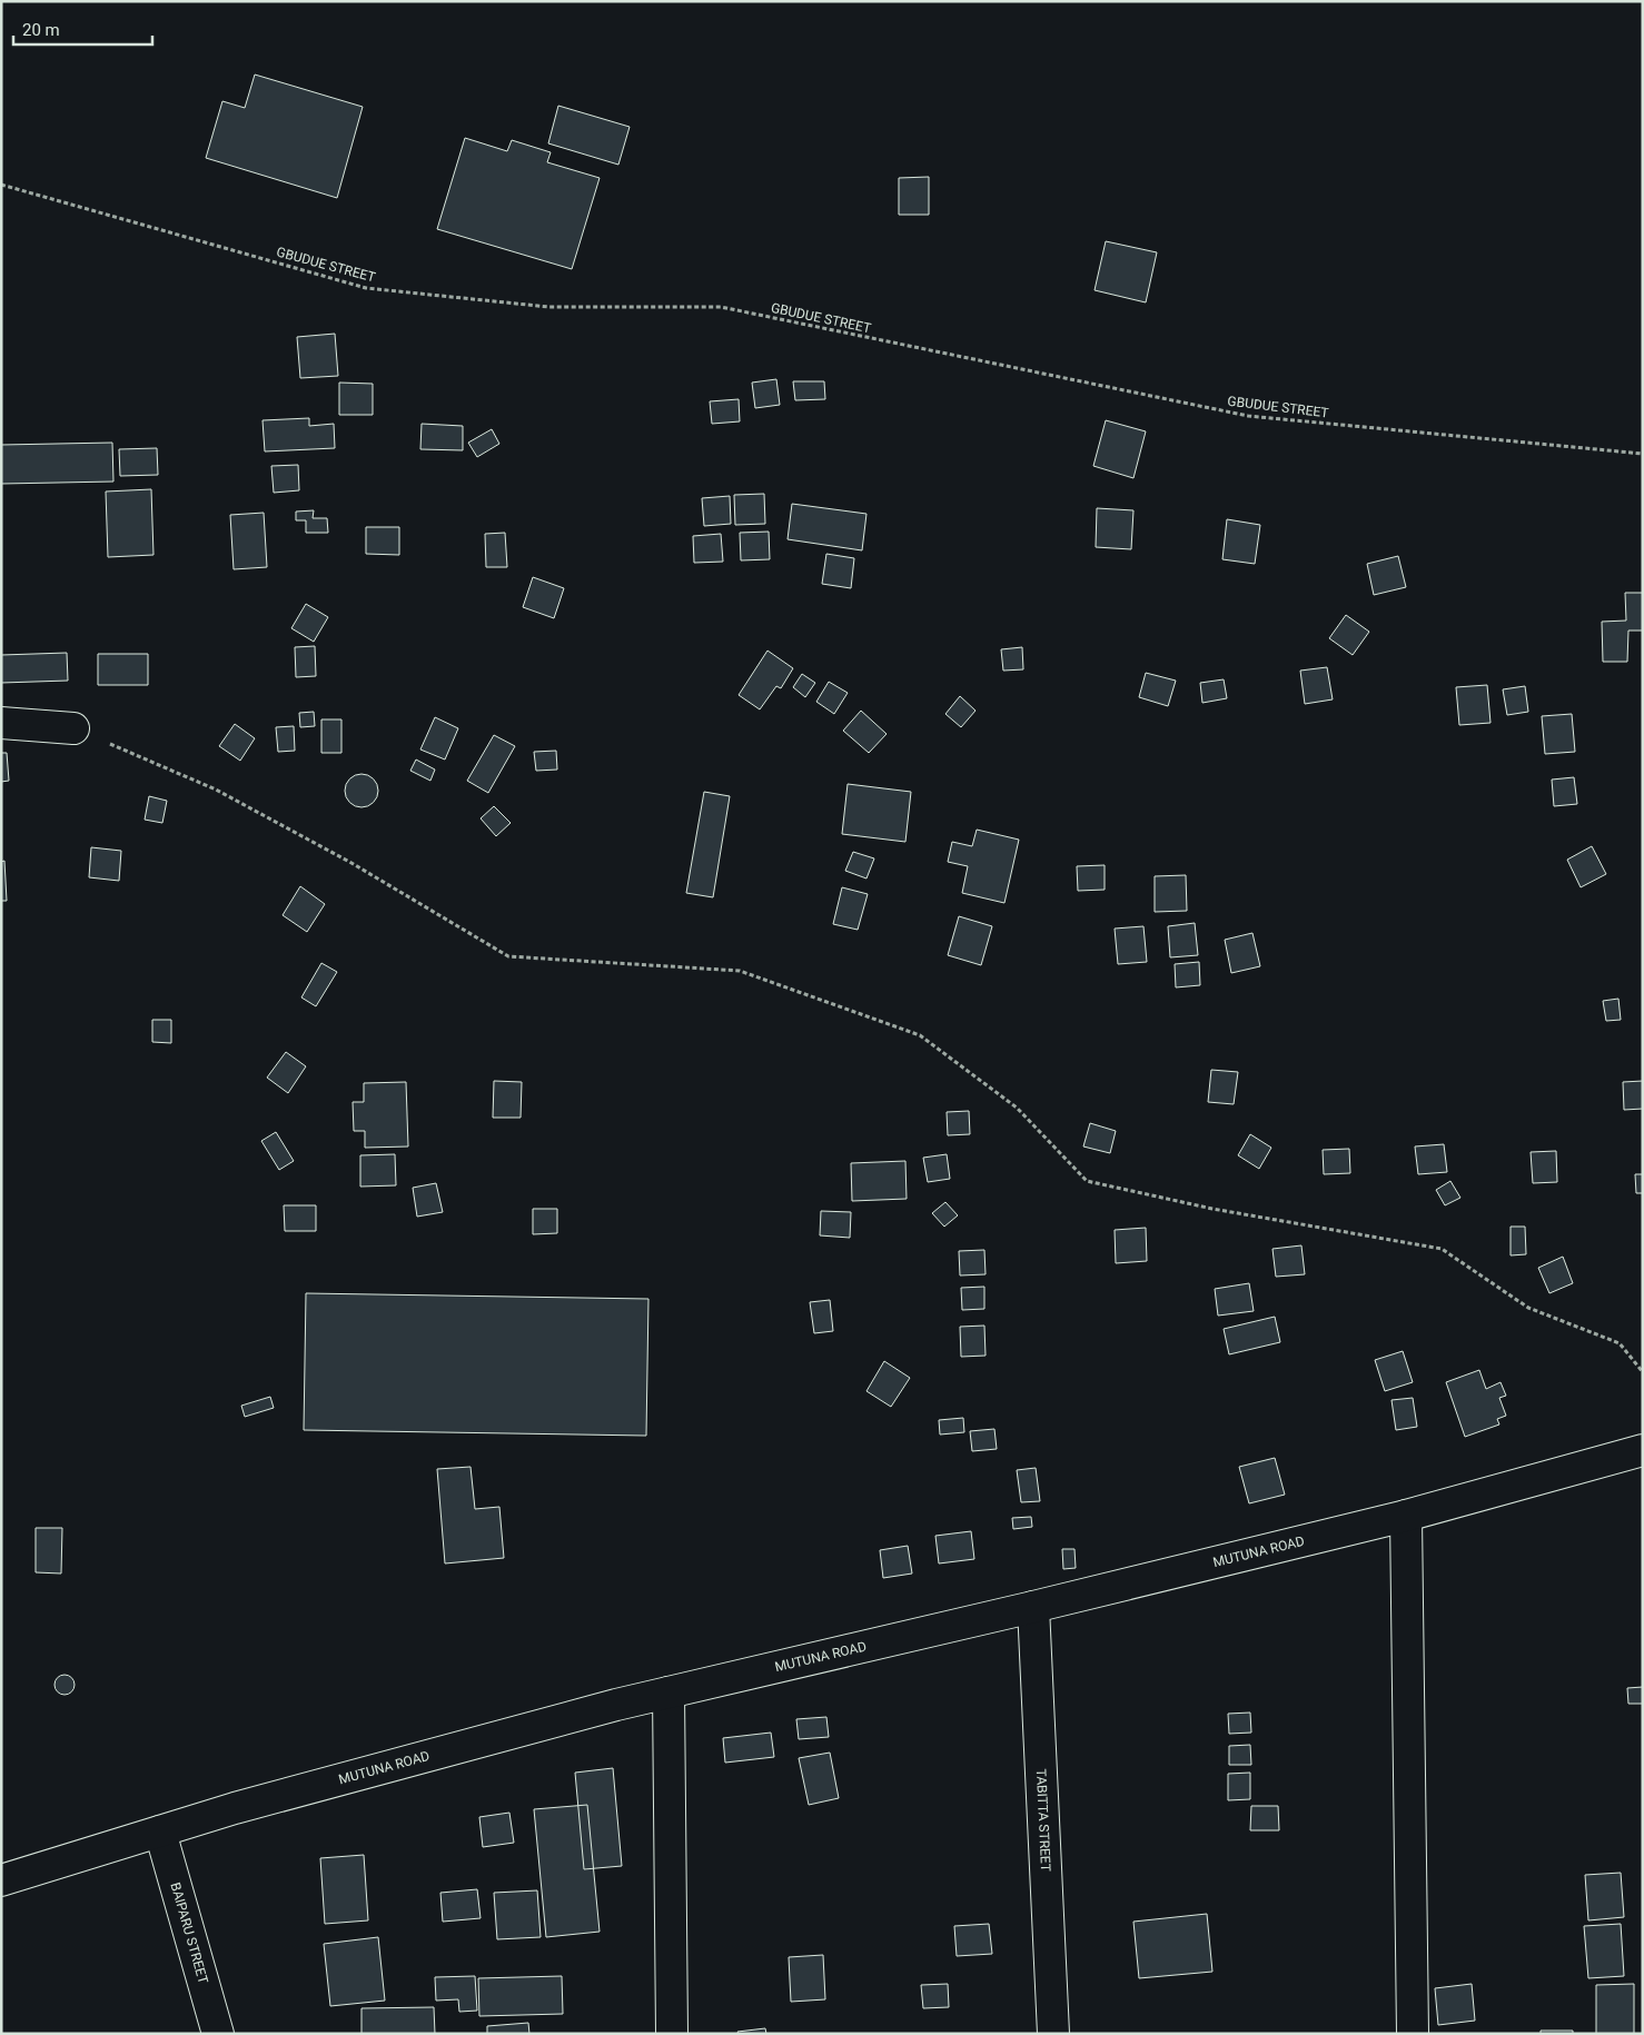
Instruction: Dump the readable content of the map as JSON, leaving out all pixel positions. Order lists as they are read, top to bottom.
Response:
{
  "streets": {
    "street": ["MUTUNA ROAD", "TABITTA STREET", "BAIPARU STREET"],
    "path": ["GBUDUE STREET"]
  },
  "crossings": [
    ["MUTUNA ROAD", "TABITTA STREET"],
    ["MUTUNA ROAD", "BAIPARU STREET"]
  ],
  "scale_bar": "20 m"
}
